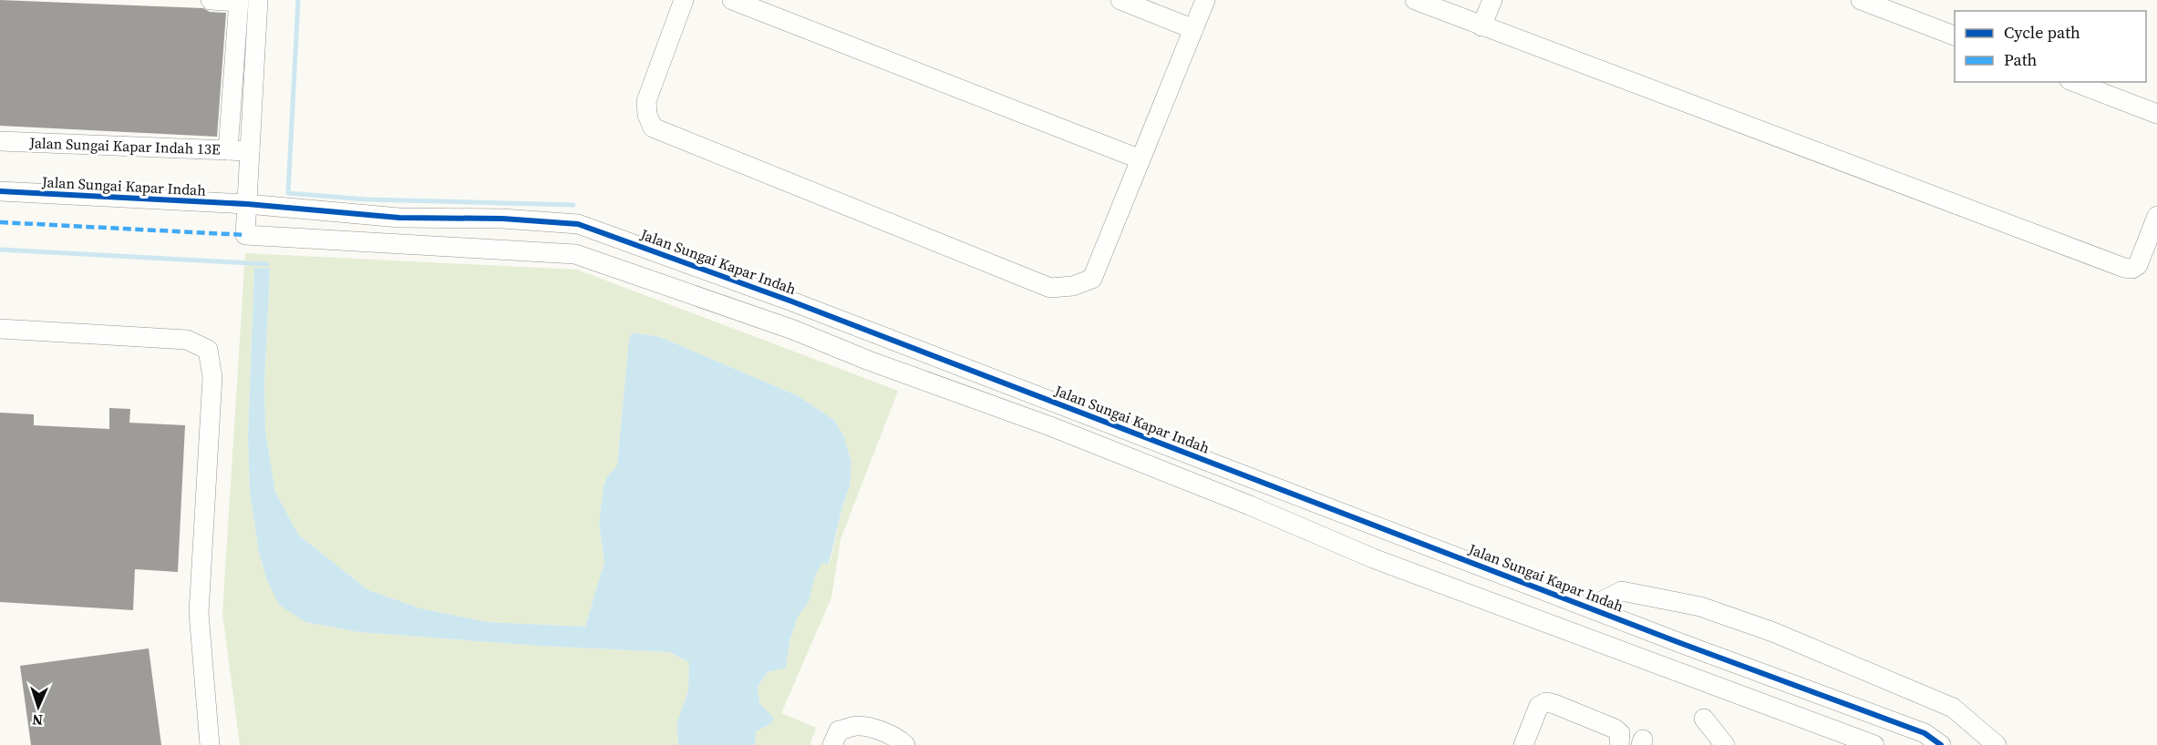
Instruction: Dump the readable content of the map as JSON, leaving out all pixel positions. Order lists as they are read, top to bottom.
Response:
{
  "streets": {
    "street": ["Jalan Sungai Kapar Indah 13E", "Jalan Sungai Kapar Indah"]
  },
  "legend": ["Cycle path", "Path"],
  "north": "bottom"
}
